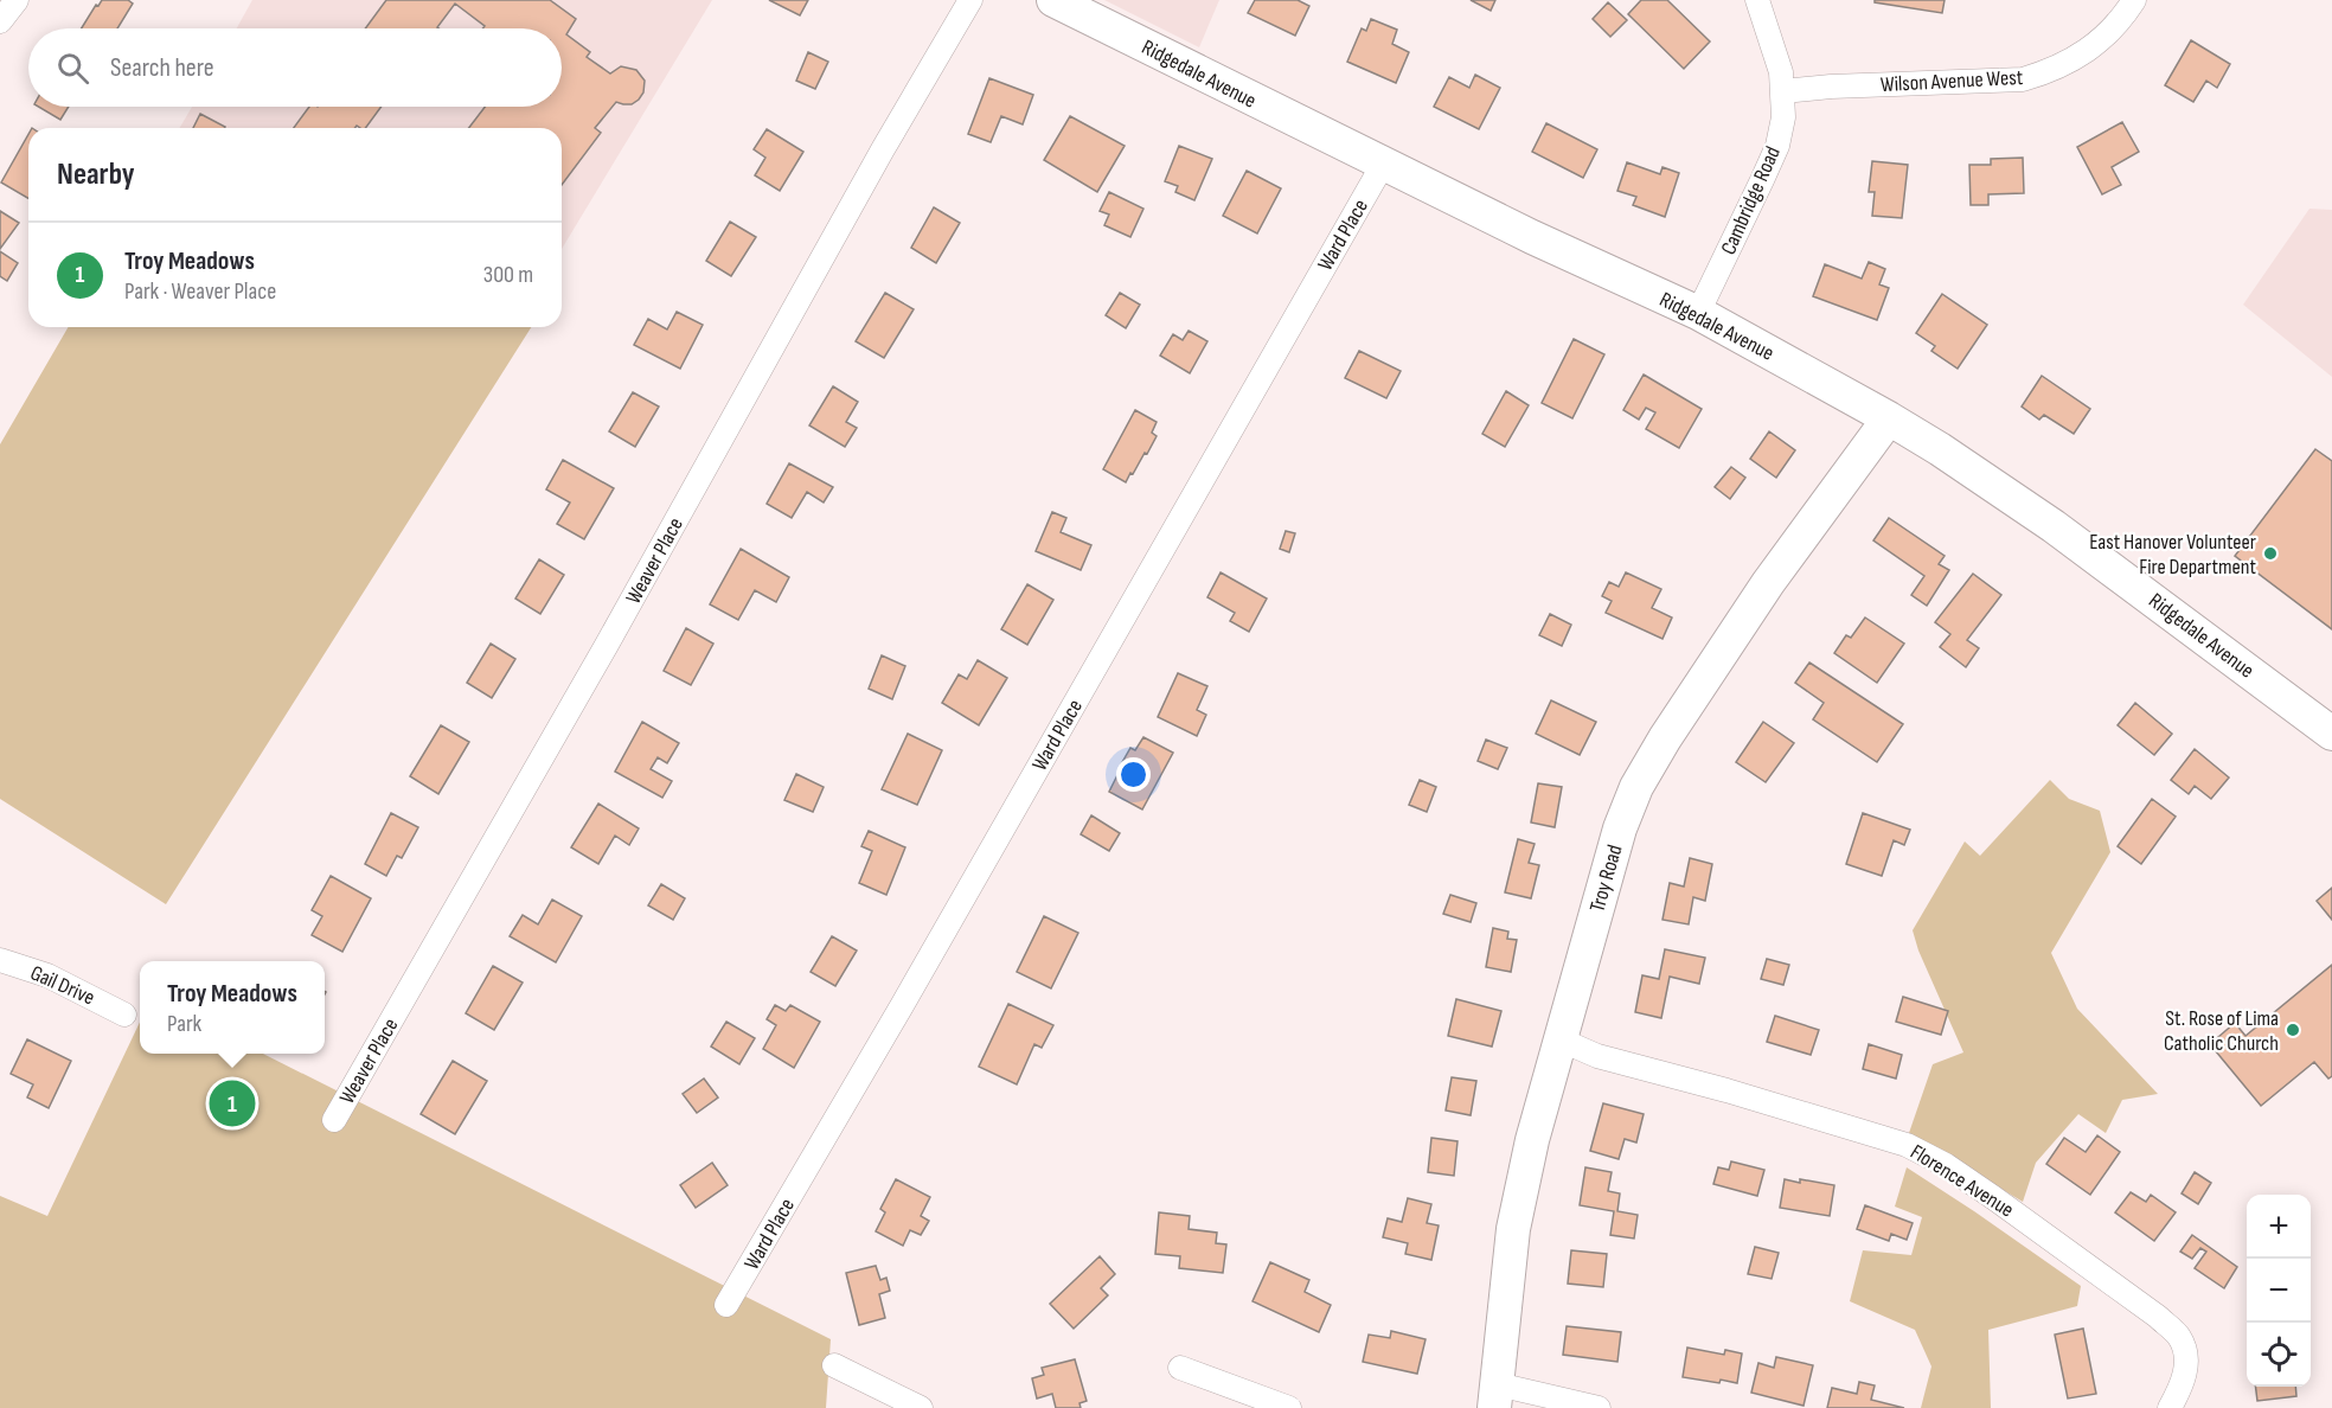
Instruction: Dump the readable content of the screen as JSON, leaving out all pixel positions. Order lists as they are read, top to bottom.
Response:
{
  "streets": {
    "main road": ["Ridgedale Avenue", "Troy Road"],
    "street": [
      "Wilson Avenue West",
      "Cambridge Road",
      "Ward Place",
      "Weaver Place",
      "Gail Drive",
      "Florence Avenue"
    ]
  },
  "crossings": [
    ["Ridgedale Avenue", "Cambridge Road"],
    ["Ridgedale Avenue", "Ward Place"],
    ["Ridgedale Avenue", "Troy Road"],
    ["Wilson Avenue West", "Cambridge Road"],
    ["Troy Road", "Florence Avenue"]
  ],
  "places": ["East Hanover Volunteer Fire Department", "St. Rose of Lima Catholic Church"],
  "page": {
    "search": "Search here",
    "heading": "Nearby",
    "list": [
      {
        "mark": "1",
        "name": "Troy Meadows",
        "note": "Park · Weaver Place",
        "value": "300 m"
      }
    ],
    "popup": ["Troy Meadows", "Park"],
    "pins": "1",
    "map_buttons": ["+", "−"]
  }
}
